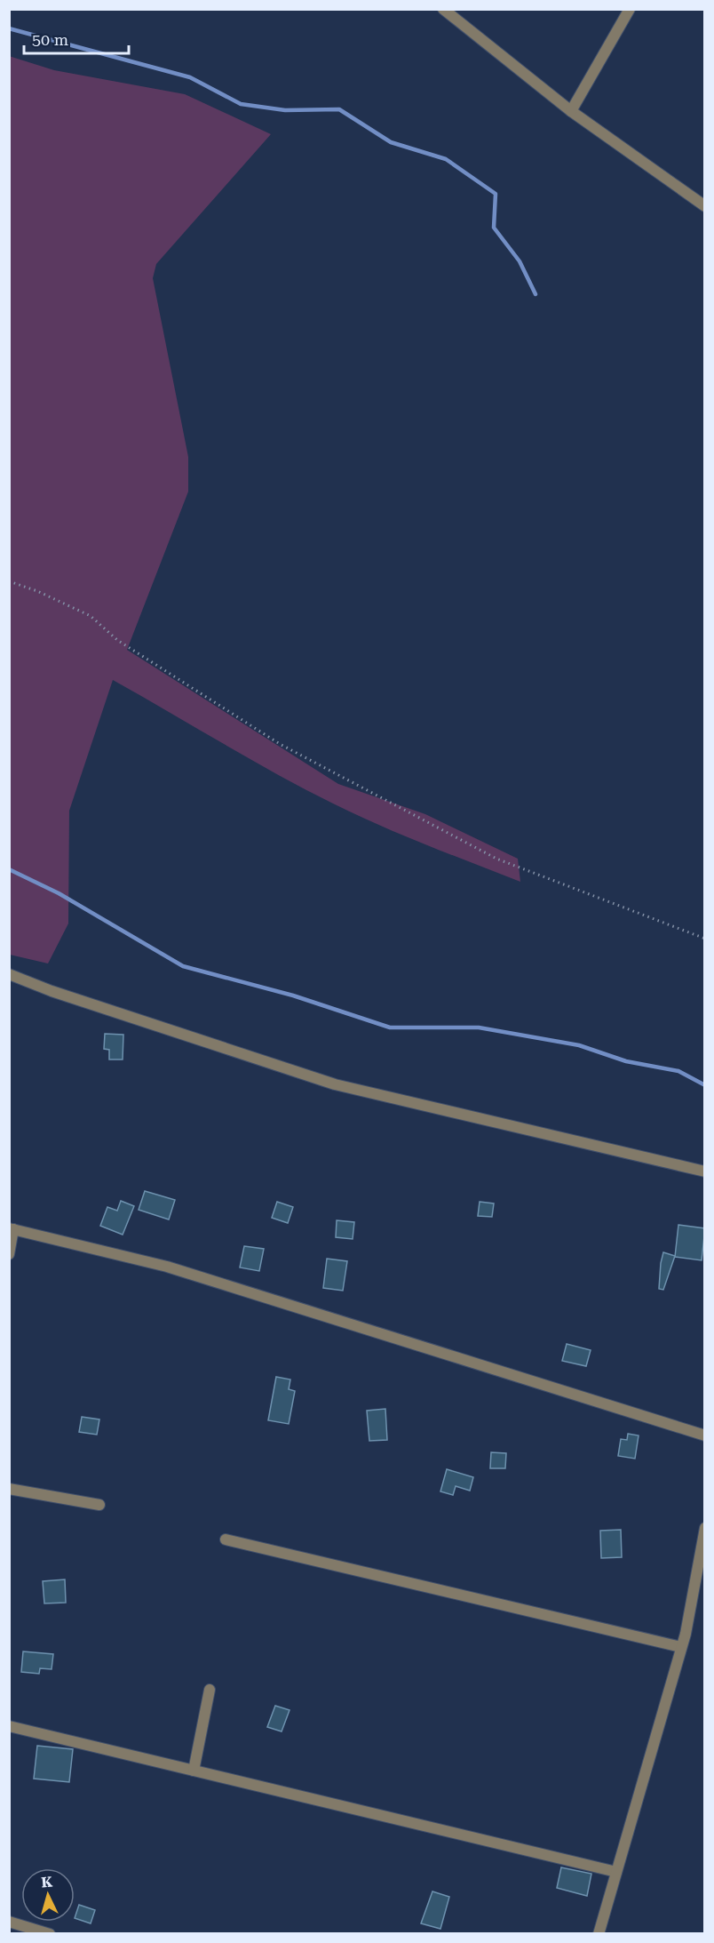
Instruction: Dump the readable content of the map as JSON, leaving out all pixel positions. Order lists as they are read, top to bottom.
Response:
{
  "scale_bar": "50 m",
  "north": "top"
}
